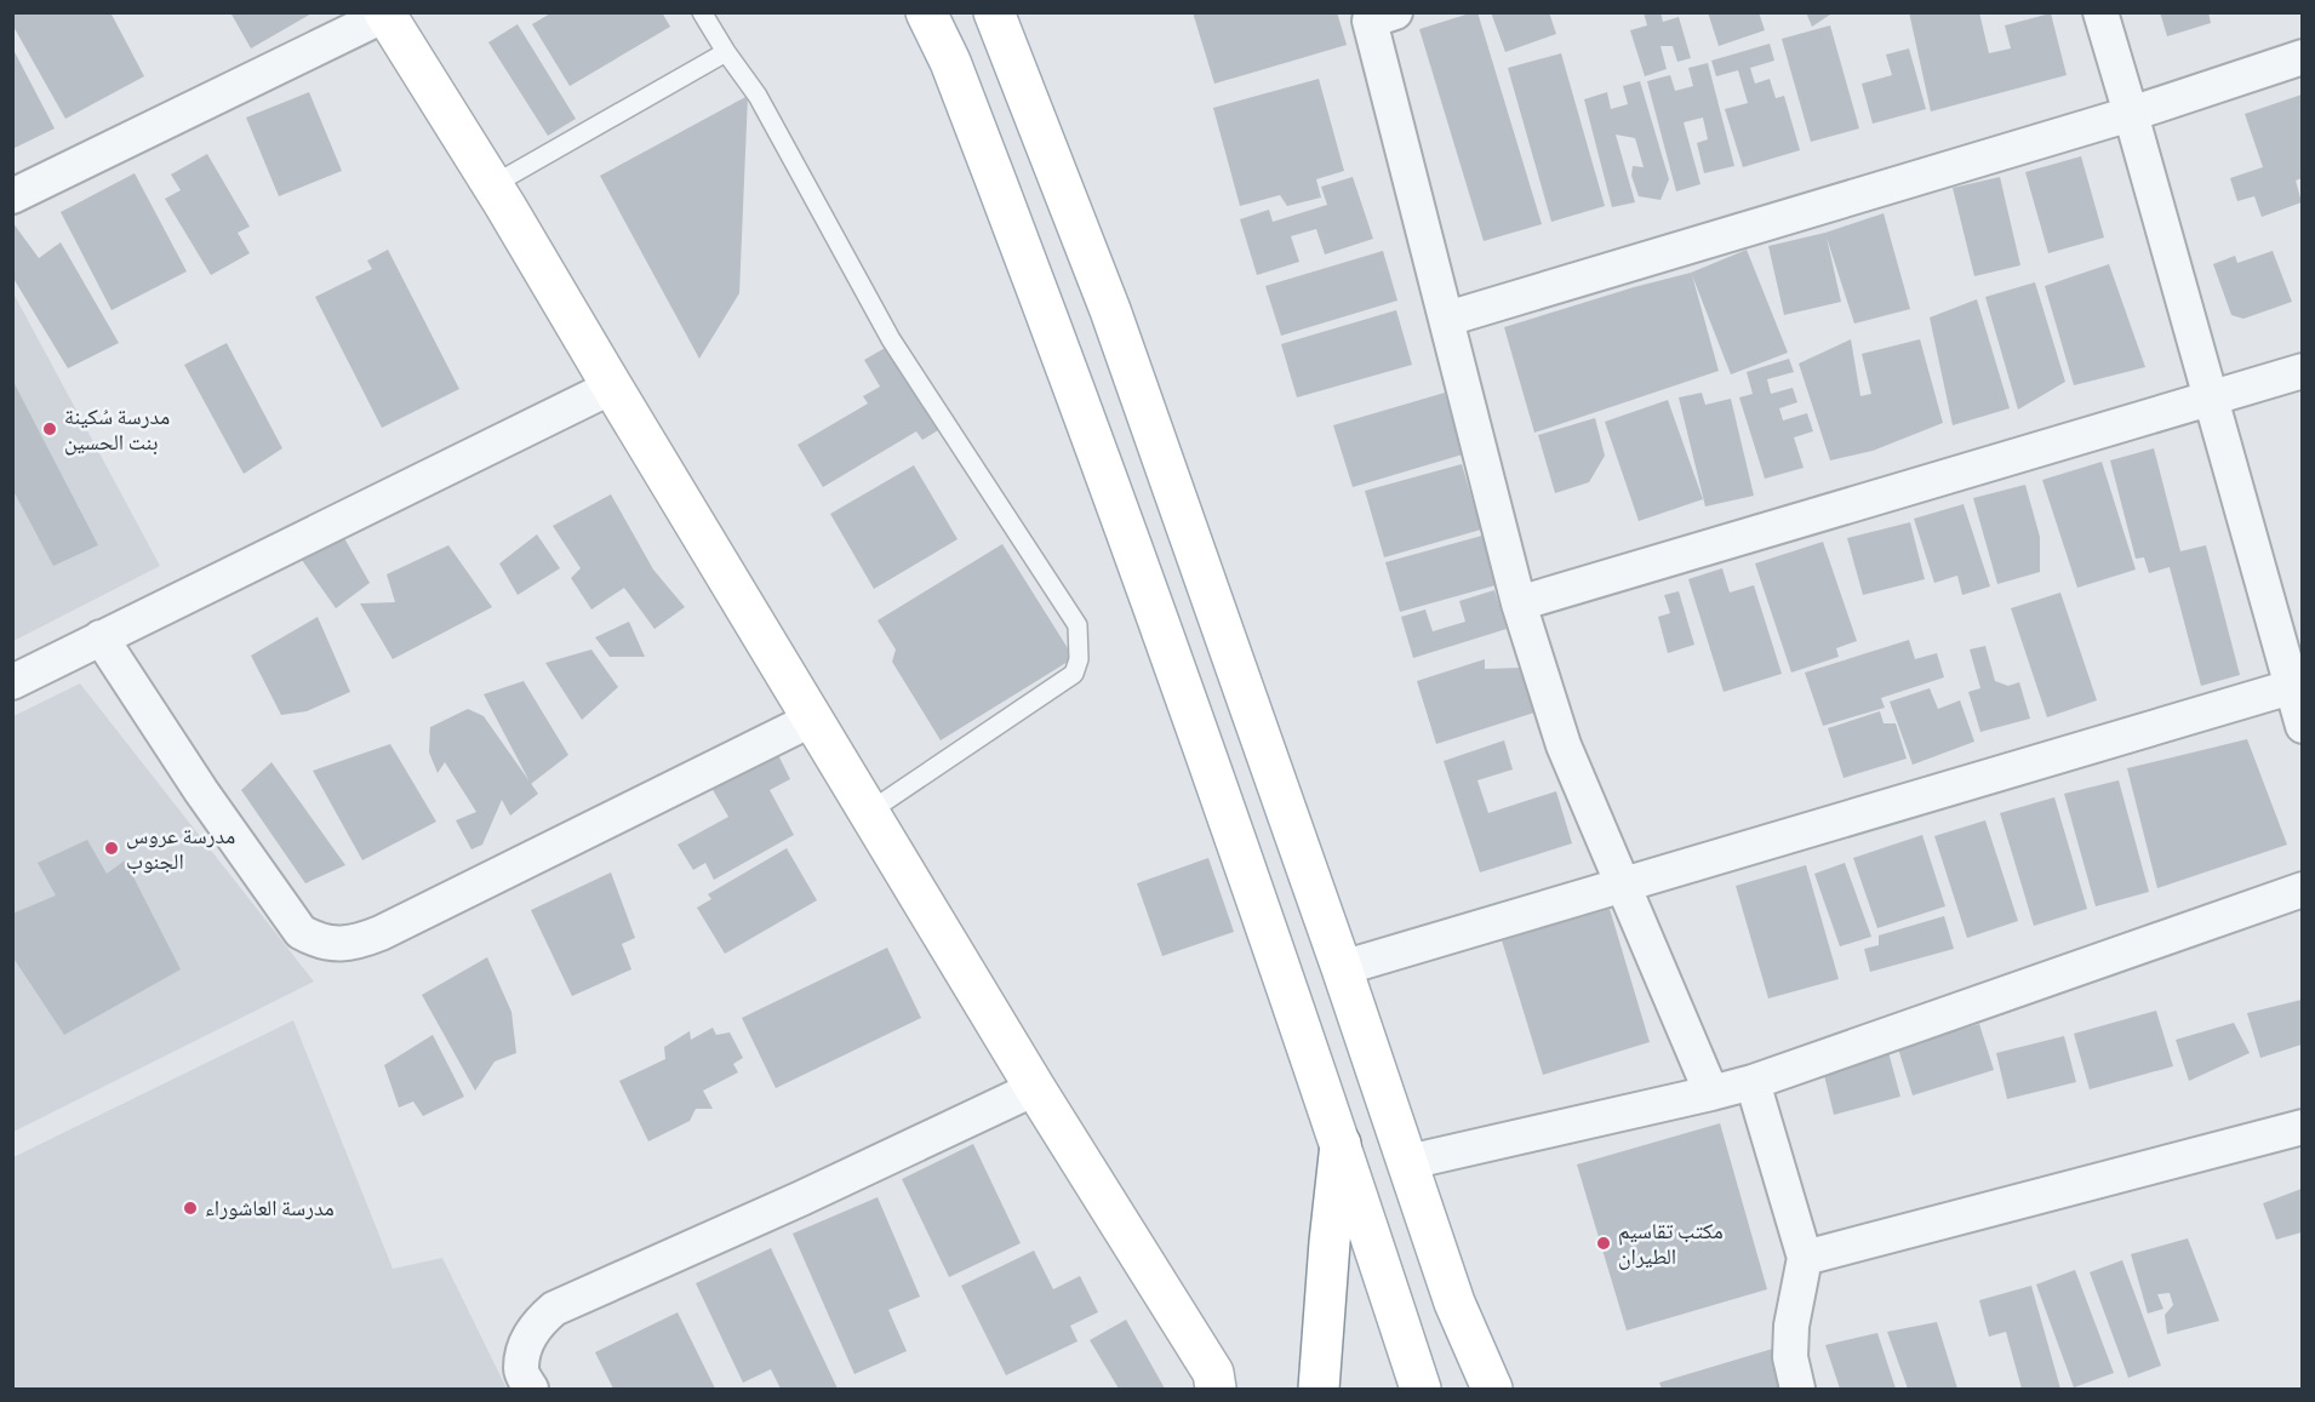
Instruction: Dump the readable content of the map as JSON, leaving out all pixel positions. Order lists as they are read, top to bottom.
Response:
{
  "places": [
    "مدرسة سُكينة بنت الحسين",
    "مدرسة عروس الجنوب",
    "مدرسة العاشوراء",
    "مكتب تقاسيم الطيران"
  ]
}
